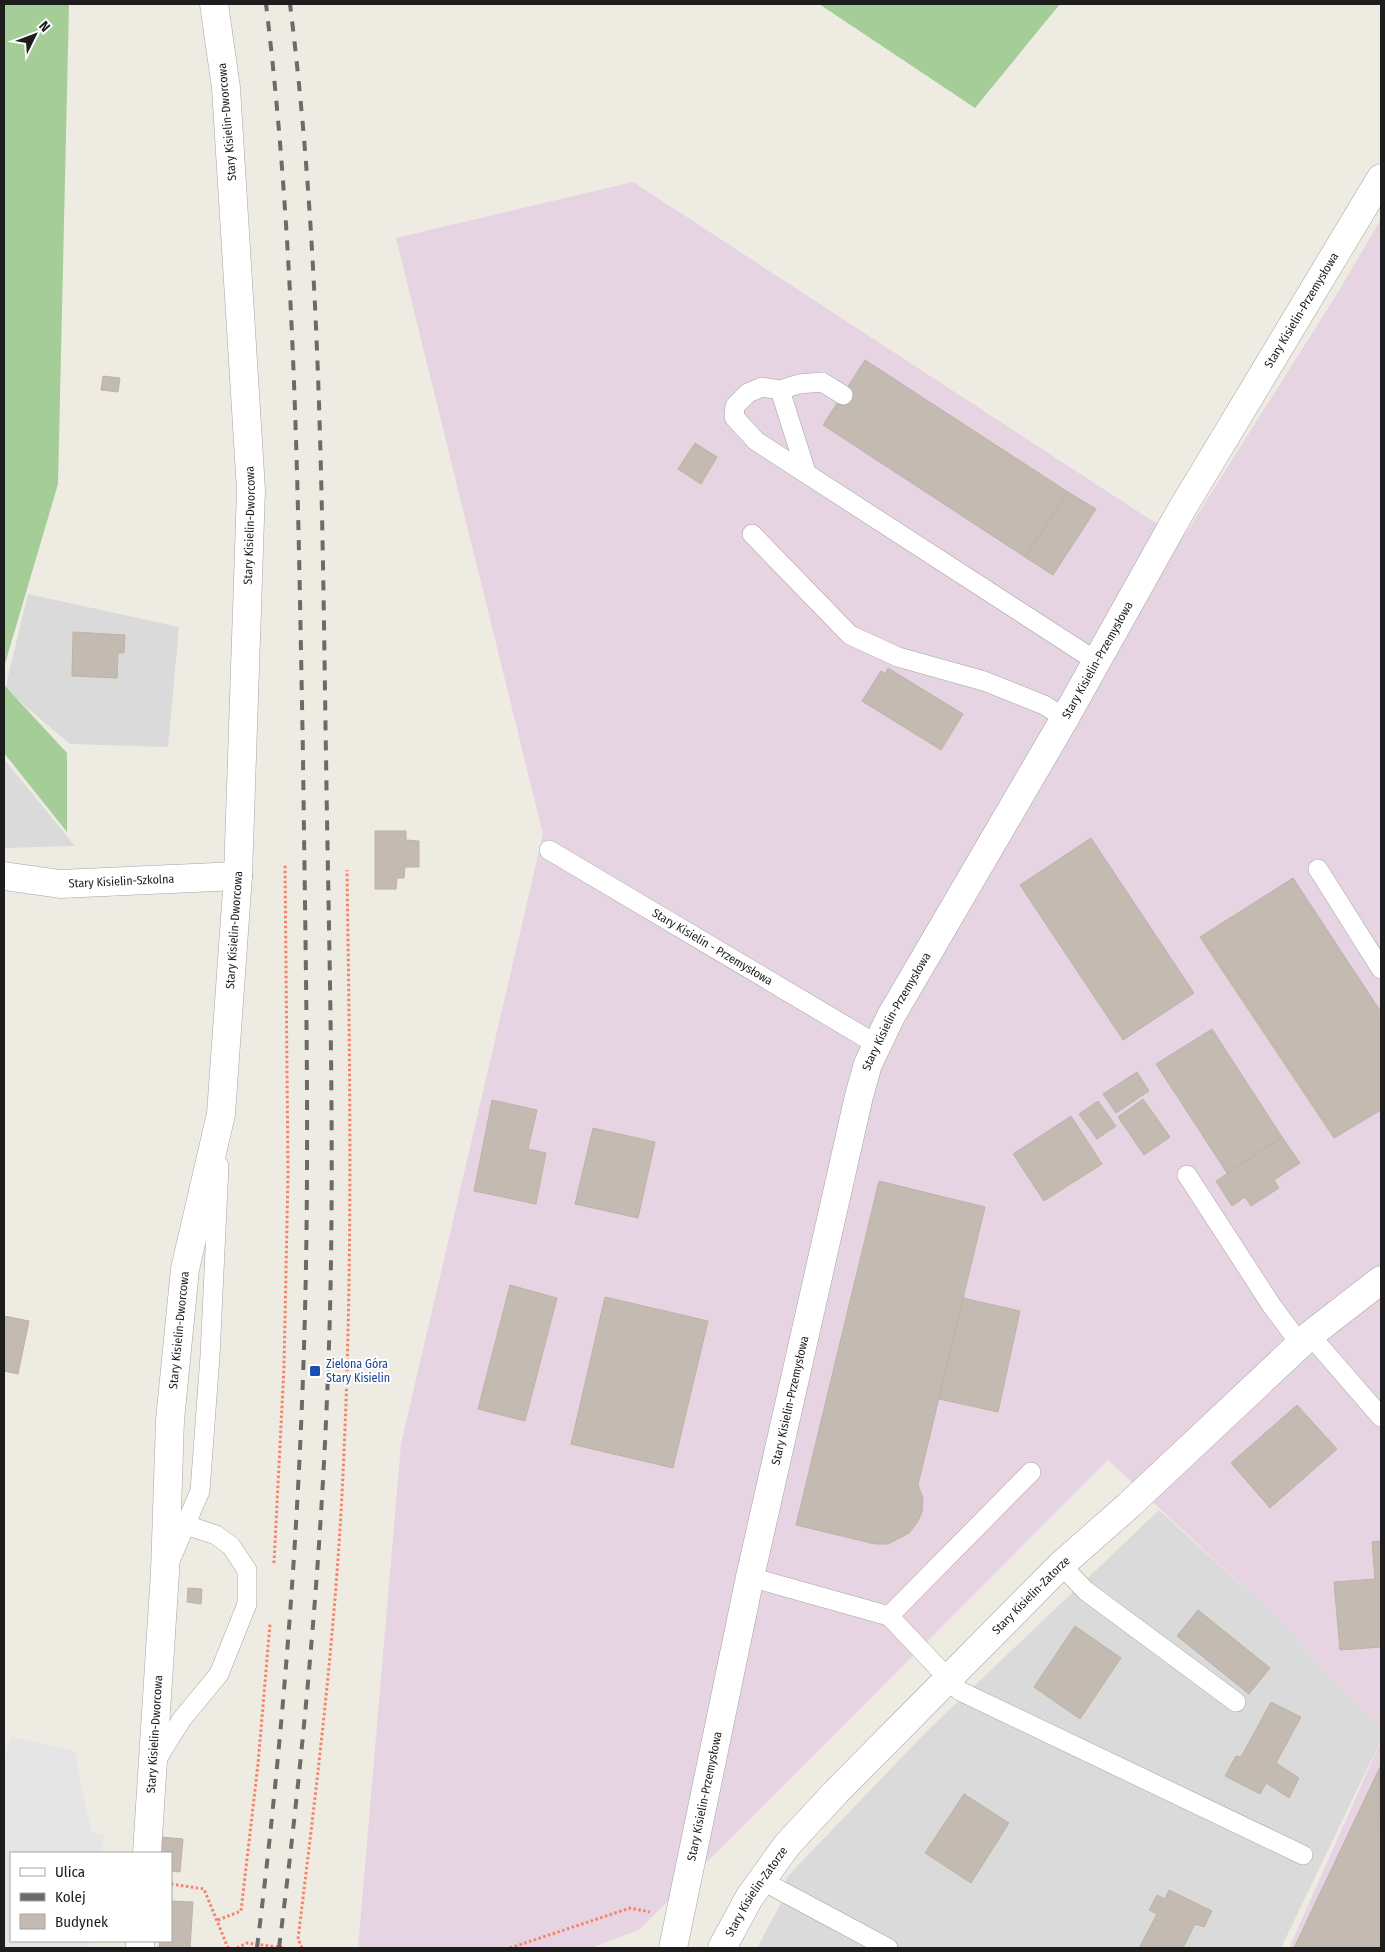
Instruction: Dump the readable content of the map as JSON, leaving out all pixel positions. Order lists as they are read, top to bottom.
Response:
{
  "streets": {
    "street": [
      "Stary Kisielin-Dworcowa",
      "Stary Kisielin-Przemysłowa",
      "Stary Kisielin-Szkolna",
      "Stary Kisielin-Zatorze"
    ],
    "lane": ["Stary Kisielin - Przemysłowa"]
  },
  "crossings": [
    ["Stary Kisielin-Dworcowa", "Stary Kisielin-Szkolna"],
    ["Stary Kisielin-Przemysłowa", "Stary Kisielin - Przemysłowa"]
  ],
  "places": {
    "transit": ["Zielona Góra Stary Kisielin"]
  },
  "legend": ["Ulica", "Kolej", "Budynek"],
  "north": "top right"
}
